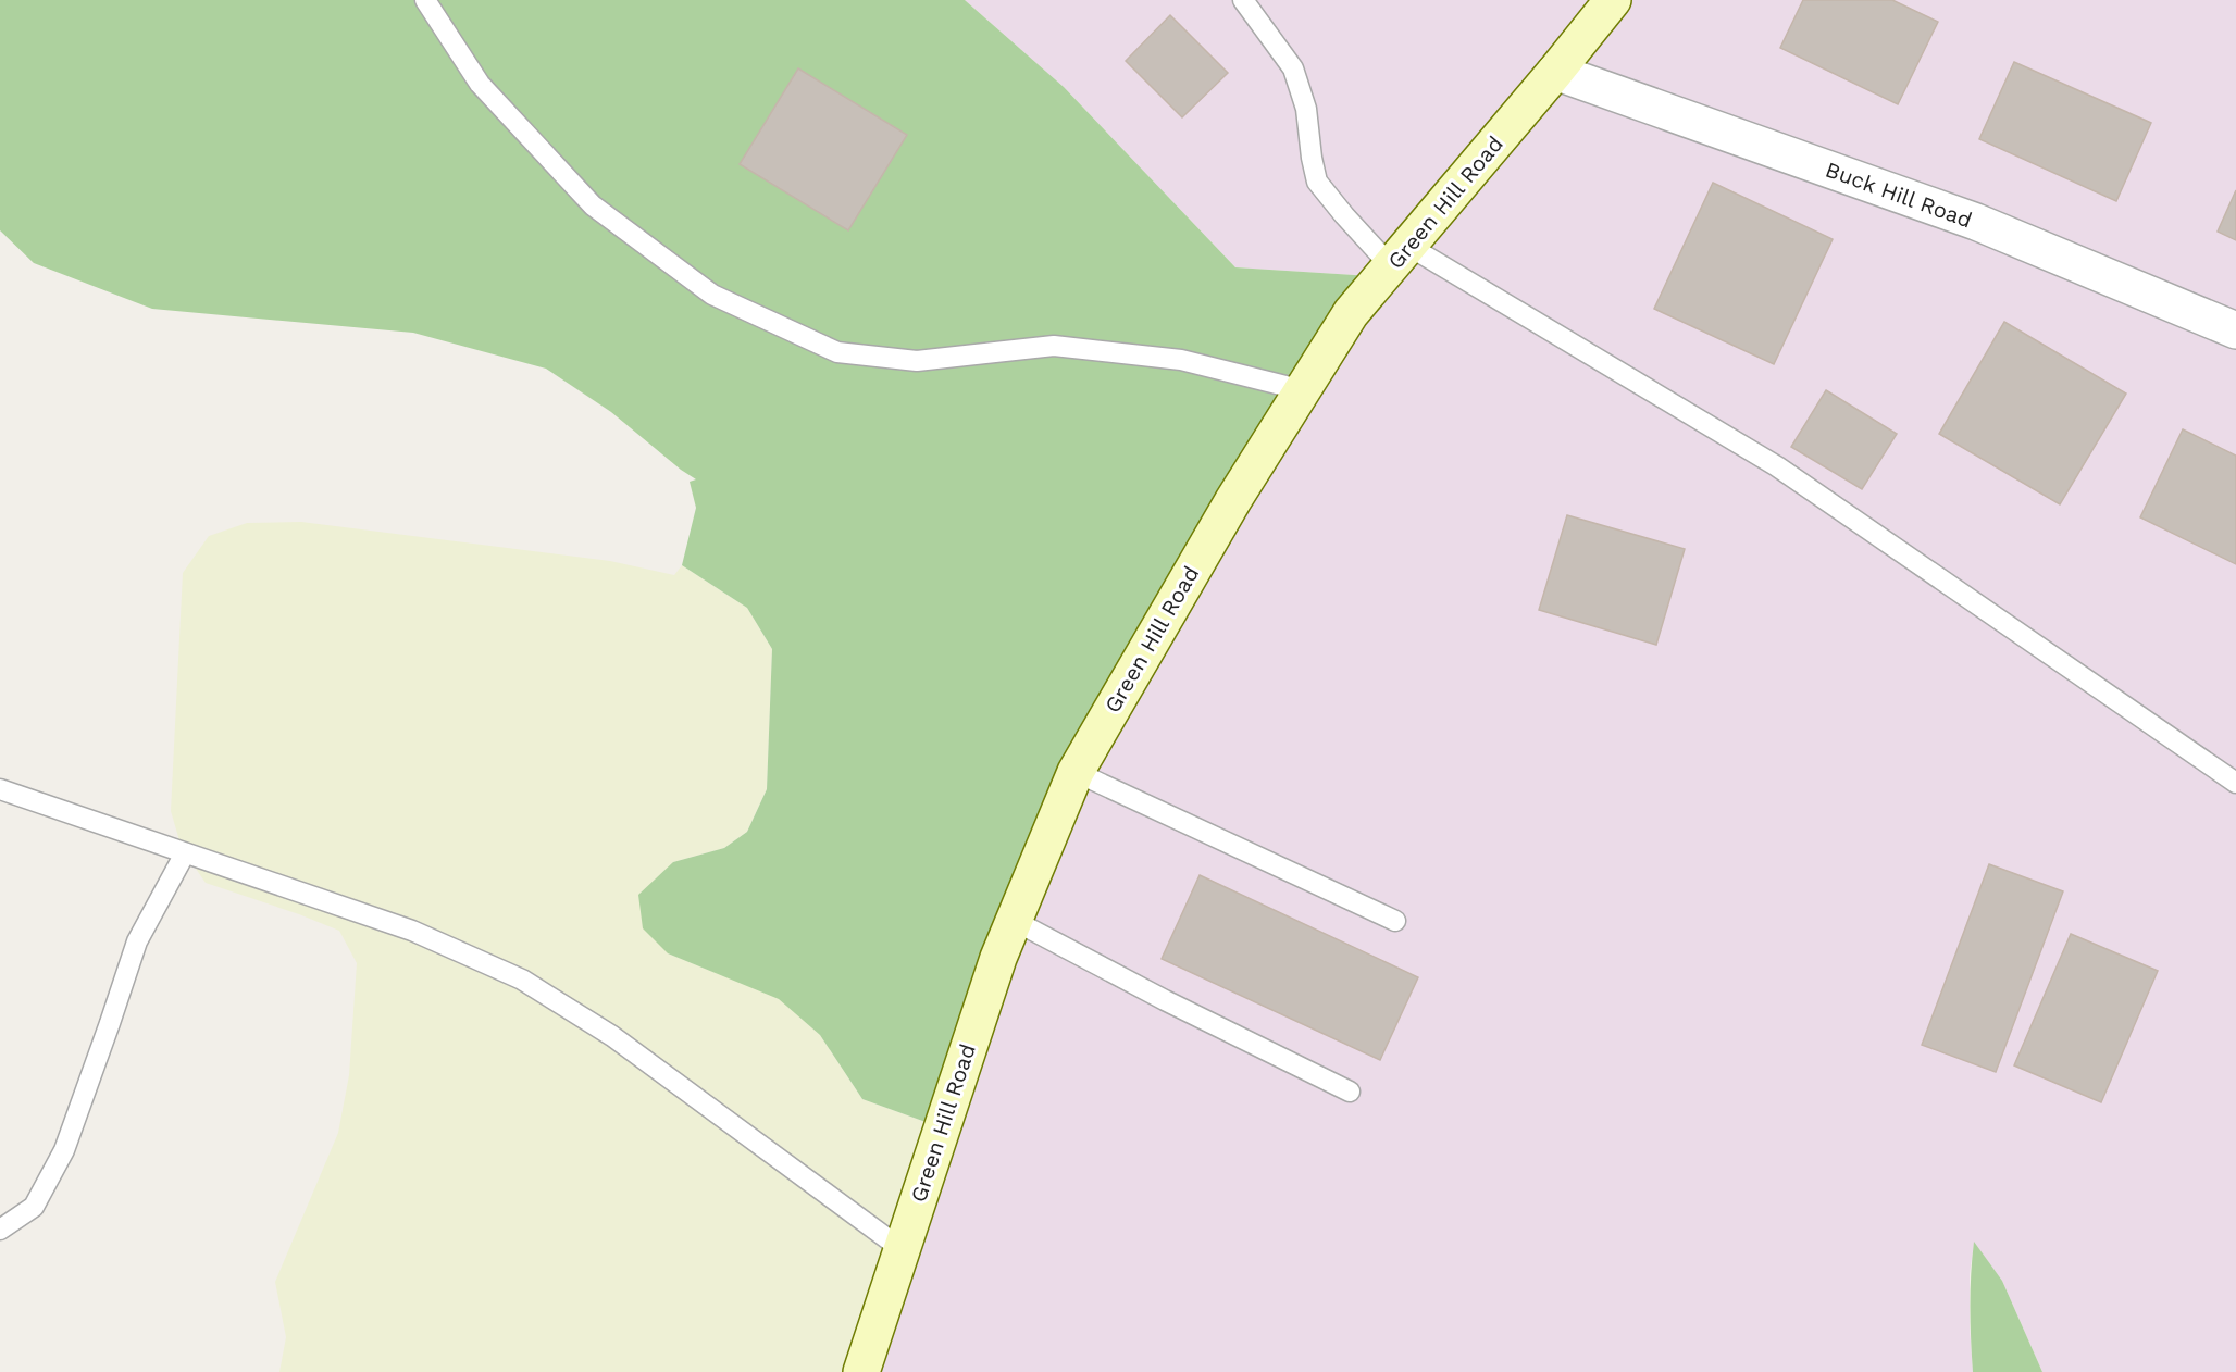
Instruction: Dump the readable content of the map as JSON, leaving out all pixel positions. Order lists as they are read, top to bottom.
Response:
{
  "streets": {
    "main road": ["Green Hill Road"],
    "street": ["Buck Hill Road"]
  },
  "crossings": [
    ["Buck Hill Road", "Green Hill Road"]
  ]
}
